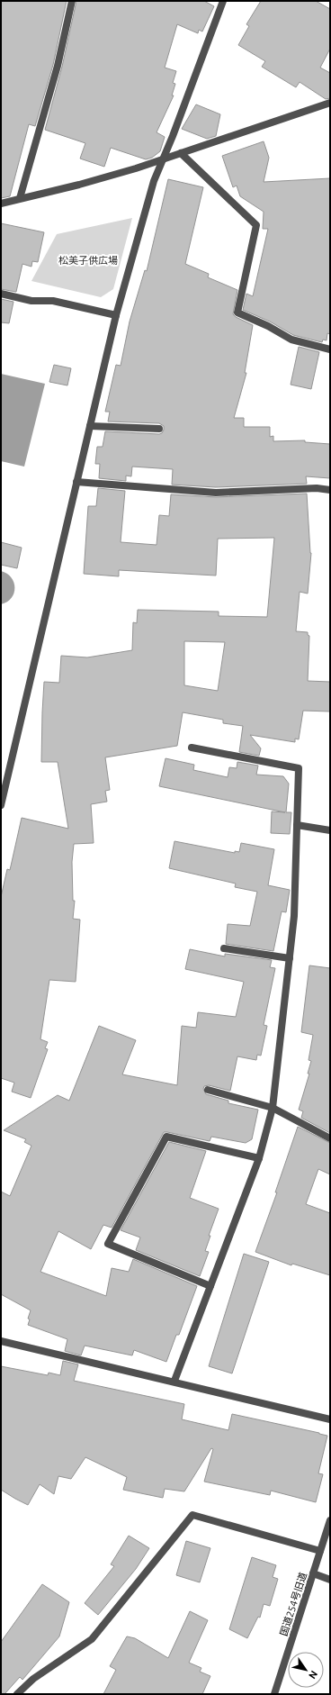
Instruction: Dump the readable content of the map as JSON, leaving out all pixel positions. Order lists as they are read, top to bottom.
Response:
{
  "streets": {
    "street": ["国道254号旧道"]
  },
  "parks": ["松美子供広場"],
  "north": "bottom right"
}
